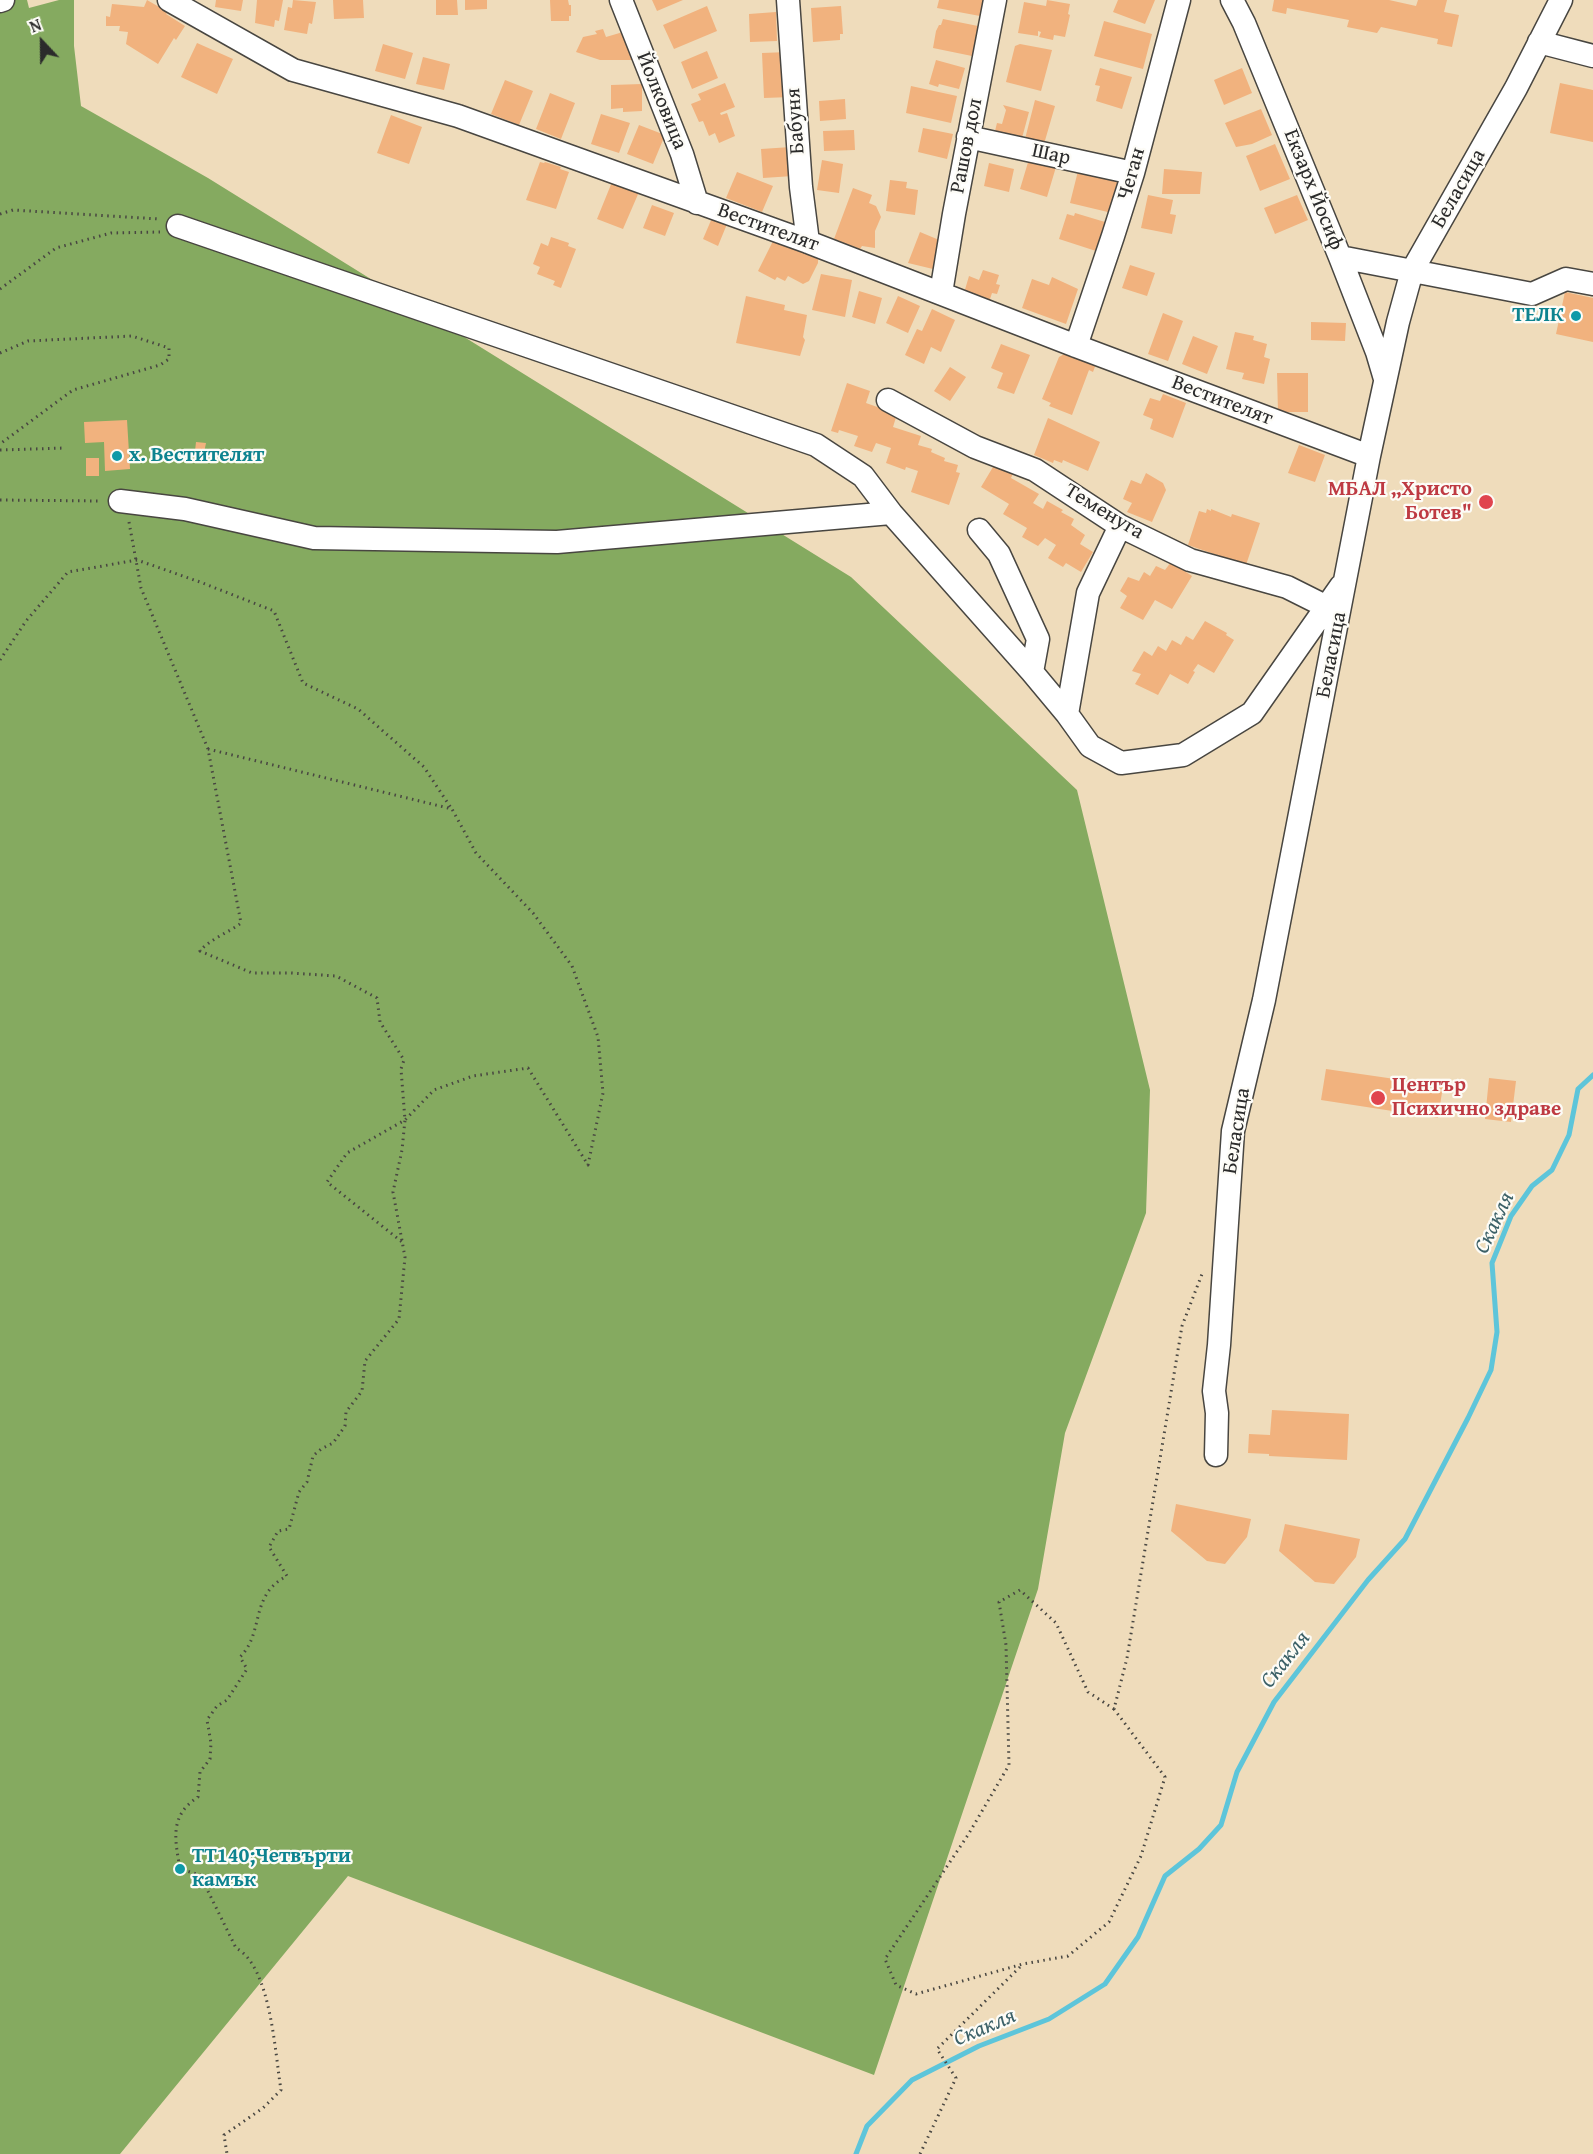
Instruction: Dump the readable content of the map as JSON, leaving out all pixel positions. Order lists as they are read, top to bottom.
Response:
{
  "streets": {
    "street": [
      "Йолковица",
      "Бабуня",
      "Рашов дол",
      "Шар",
      "Чеган",
      "Беласица",
      "Екзарх Йосиф",
      "Вестителят",
      "Теменуга"
    ]
  },
  "crossings": [
    ["Йолковица", "Вестителят"],
    ["Бабуня", "Вестителят"],
    ["Рашов дол", "Шар"],
    ["Рашов дол", "Вестителят"],
    ["Шар", "Чеган"],
    ["Чеган", "Вестителят"],
    ["Беласица", "Екзарх Йосиф"],
    ["Беласица", "Вестителят"]
  ],
  "water": ["Скакля"],
  "places": [
    "ТЕЛК",
    "х. Вестителят",
    "МБАЛ „Христо Ботев\"",
    "Център Психично здраве",
    "TT140;Четвърти камък"
  ],
  "north": "top"
}
